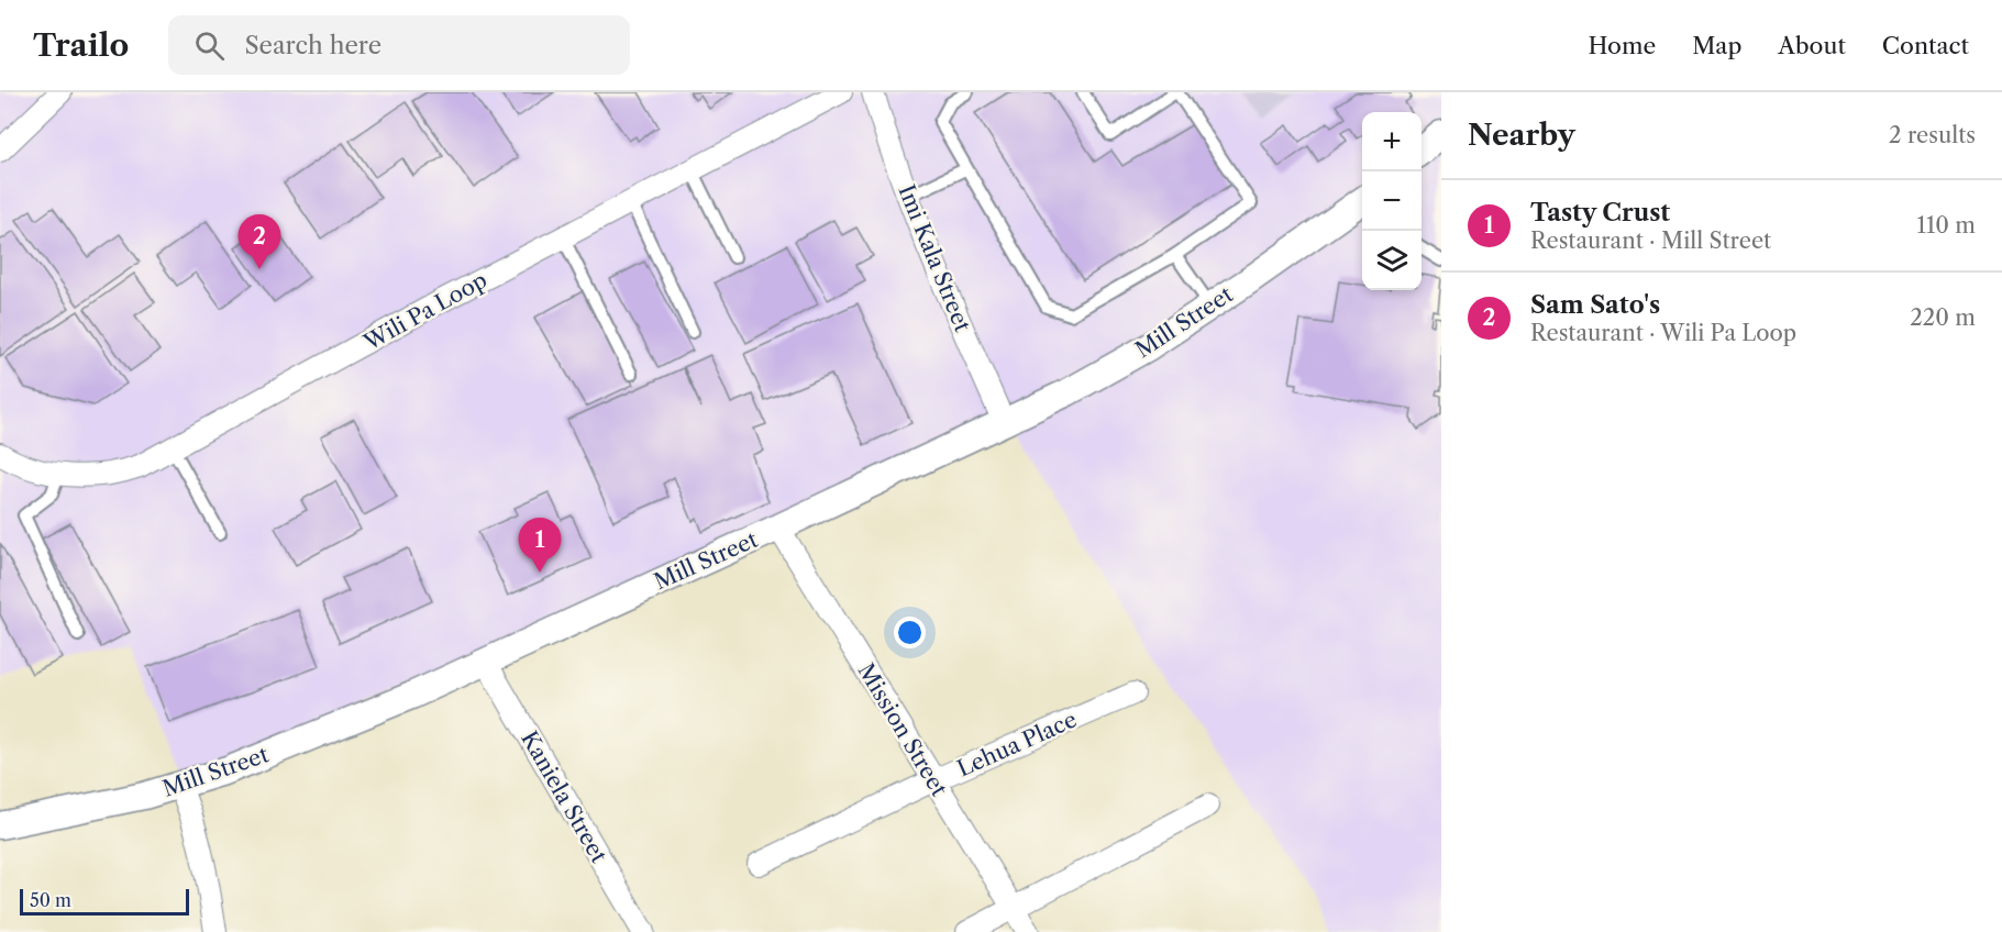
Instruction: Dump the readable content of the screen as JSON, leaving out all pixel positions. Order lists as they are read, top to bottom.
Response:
{
  "streets": {
    "street": [
      "Imi Kala Street",
      "Wili Pa Loop",
      "Mill Street",
      "Mission Street",
      "Lehua Place",
      "Kaniela Street"
    ]
  },
  "crossings": [
    ["Imi Kala Street", "Mill Street"],
    ["Mill Street", "Mission Street"],
    ["Mill Street", "Kaniela Street"],
    ["Mission Street", "Lehua Place"]
  ],
  "scale_bar": "50 m",
  "page": {
    "header": "Trailo",
    "search": "Search here",
    "nav": [
      "Home",
      "Map",
      "About",
      "Contact"
    ],
    "heading": ["Nearby", "2 results"],
    "map_buttons": ["+", "−"],
    "list": [
      {
        "mark": "1",
        "name": "Tasty Crust",
        "note": "Restaurant · Mill Street",
        "value": "110 m"
      },
      {
        "mark": "2",
        "name": "Sam Sato's",
        "note": "Restaurant · Wili Pa Loop",
        "value": "220 m"
      }
    ],
    "pins": ["2", "1"],
    "scale": "50 m"
  }
}
